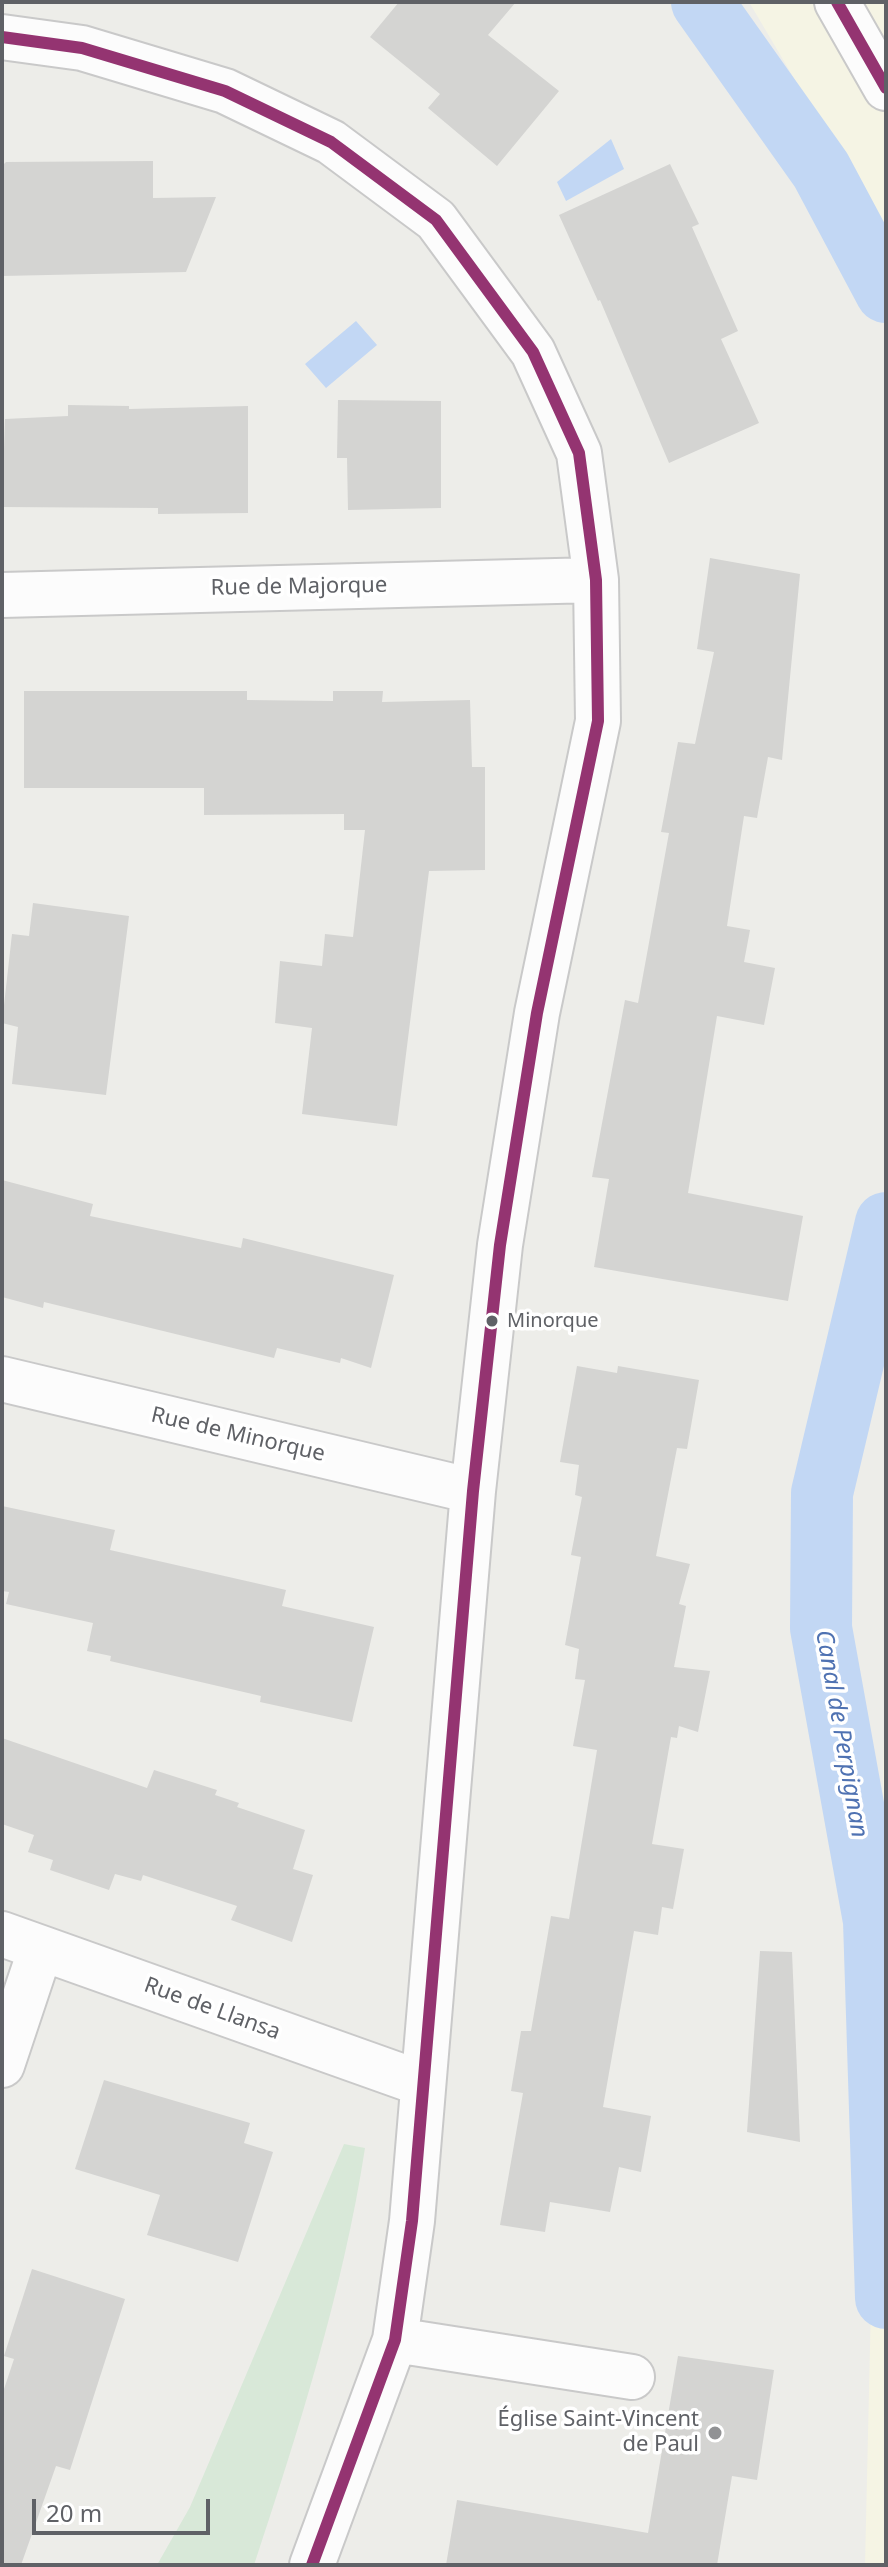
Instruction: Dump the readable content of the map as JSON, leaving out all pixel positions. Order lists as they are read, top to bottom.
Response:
{
  "streets": {
    "street": ["Rue de Majorque", "Rue de Minorque", "Rue de Llansa"]
  },
  "water": ["Canal de Perpignan"],
  "places": ["Minorque", "Église Saint-Vincent de Paul"],
  "scale_bar": "20 m"
}
